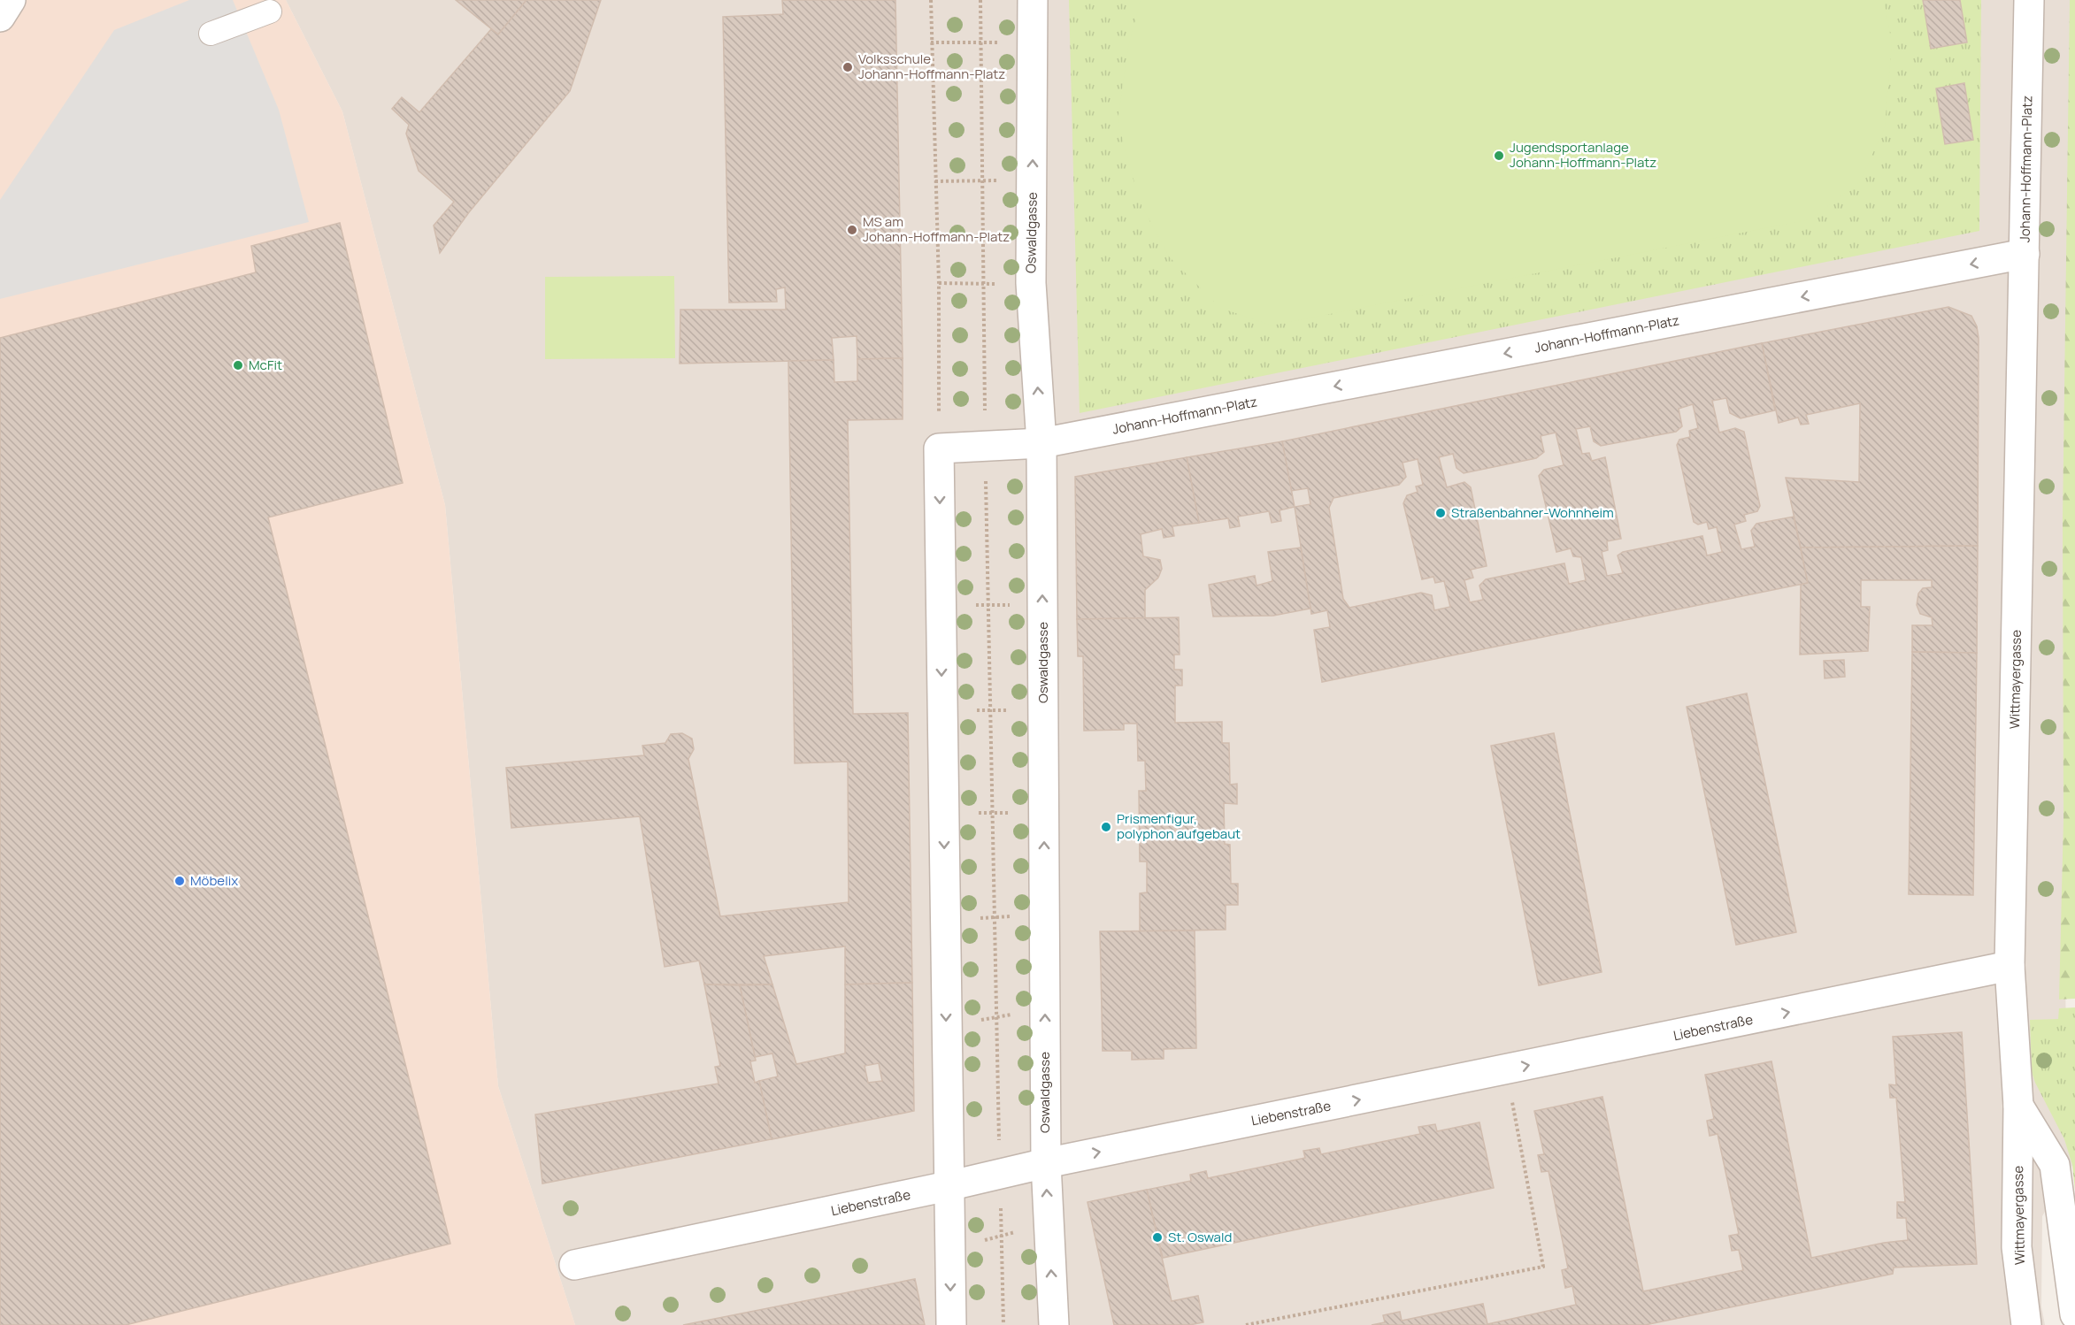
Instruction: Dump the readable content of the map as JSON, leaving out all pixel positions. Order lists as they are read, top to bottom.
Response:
{
  "streets": {
    "street": [
      "Johann-Hoffmann-Platz",
      "Oswaldgasse",
      "Wittmayergasse",
      "Liebenstraße"
    ]
  },
  "crossings": [
    ["Johann-Hoffmann-Platz", "Oswaldgasse"],
    ["Johann-Hoffmann-Platz", "Wittmayergasse"],
    ["Oswaldgasse", "Liebenstraße"],
    ["Wittmayergasse", "Liebenstraße"]
  ],
  "one_way": ["Johann-Hoffmann-Platz", "Liebenstraße"],
  "places": [
    "Volksschule Johann-Hoffmann-Platz",
    "Jugendsportanlage Johann-Hoffmann-Platz",
    "MS am Johann-Hoffmann-Platz",
    "McFit",
    "Straßenbahner-Wohnheim",
    "Prismenfigur, polyphon aufgebaut",
    "Möbelix",
    "St. Oswald"
  ]
}
